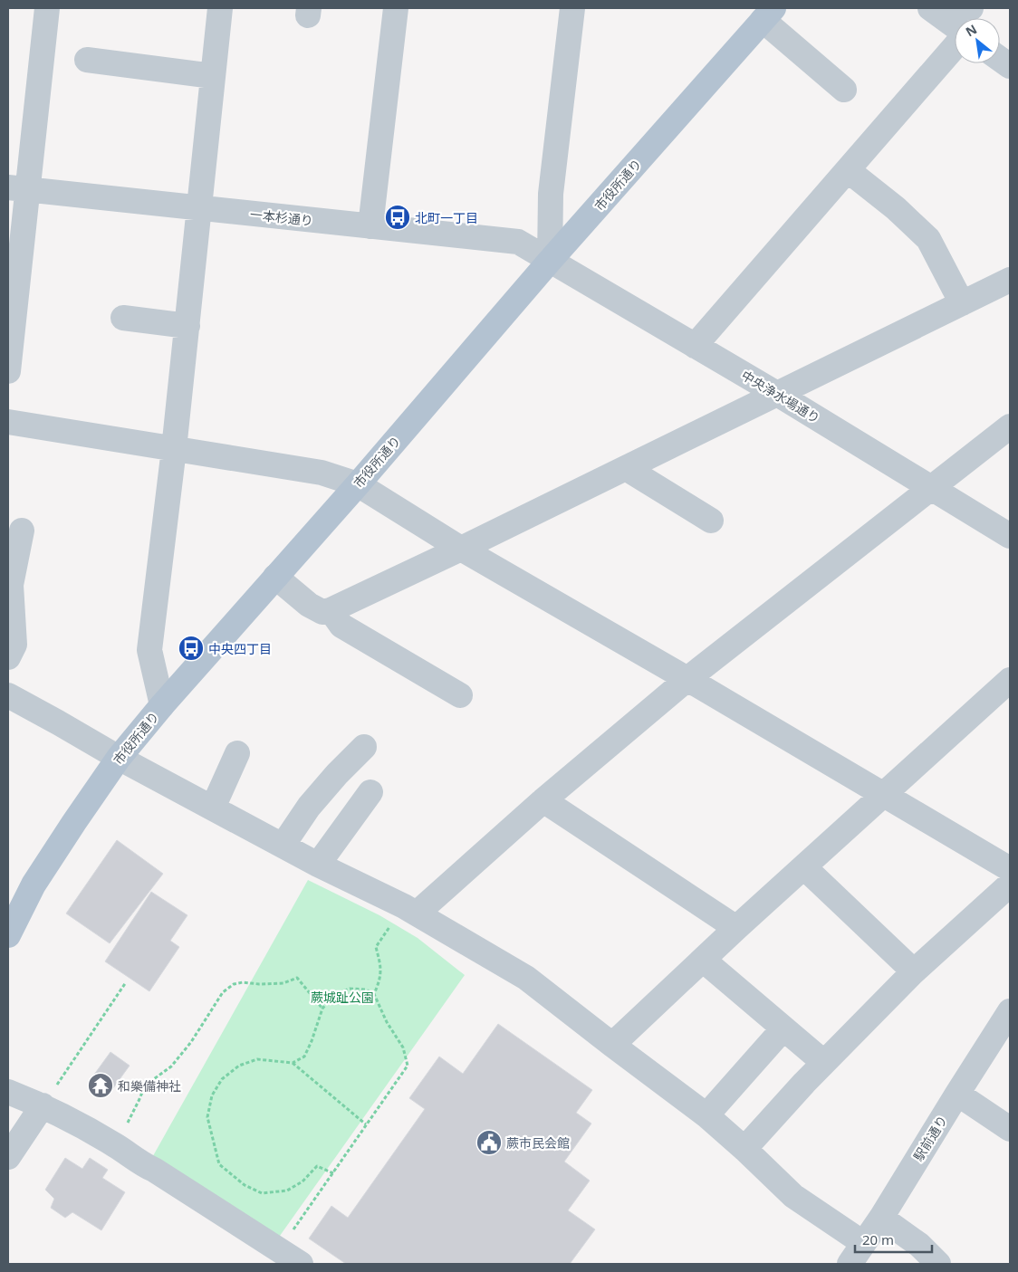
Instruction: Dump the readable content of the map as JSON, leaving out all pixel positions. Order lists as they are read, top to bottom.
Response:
{
  "streets": {
    "main road": ["市役所通り"],
    "street": ["一本杉通り", "中央浄水場通り", "駅前通り"]
  },
  "crossings": [
    ["市役所通り", "一本杉通り"],
    ["市役所通り", "中央浄水場通り"],
    ["一本杉通り", "中央浄水場通り"]
  ],
  "parks": ["蕨城趾公園"],
  "places": {
    "bus stop": ["北町一丁目", "中央四丁目"],
    "temple": ["和樂備神社"],
    "public building": ["蕨市民会館"]
  },
  "scale_bar": "20 m",
  "north": "top left"
}
